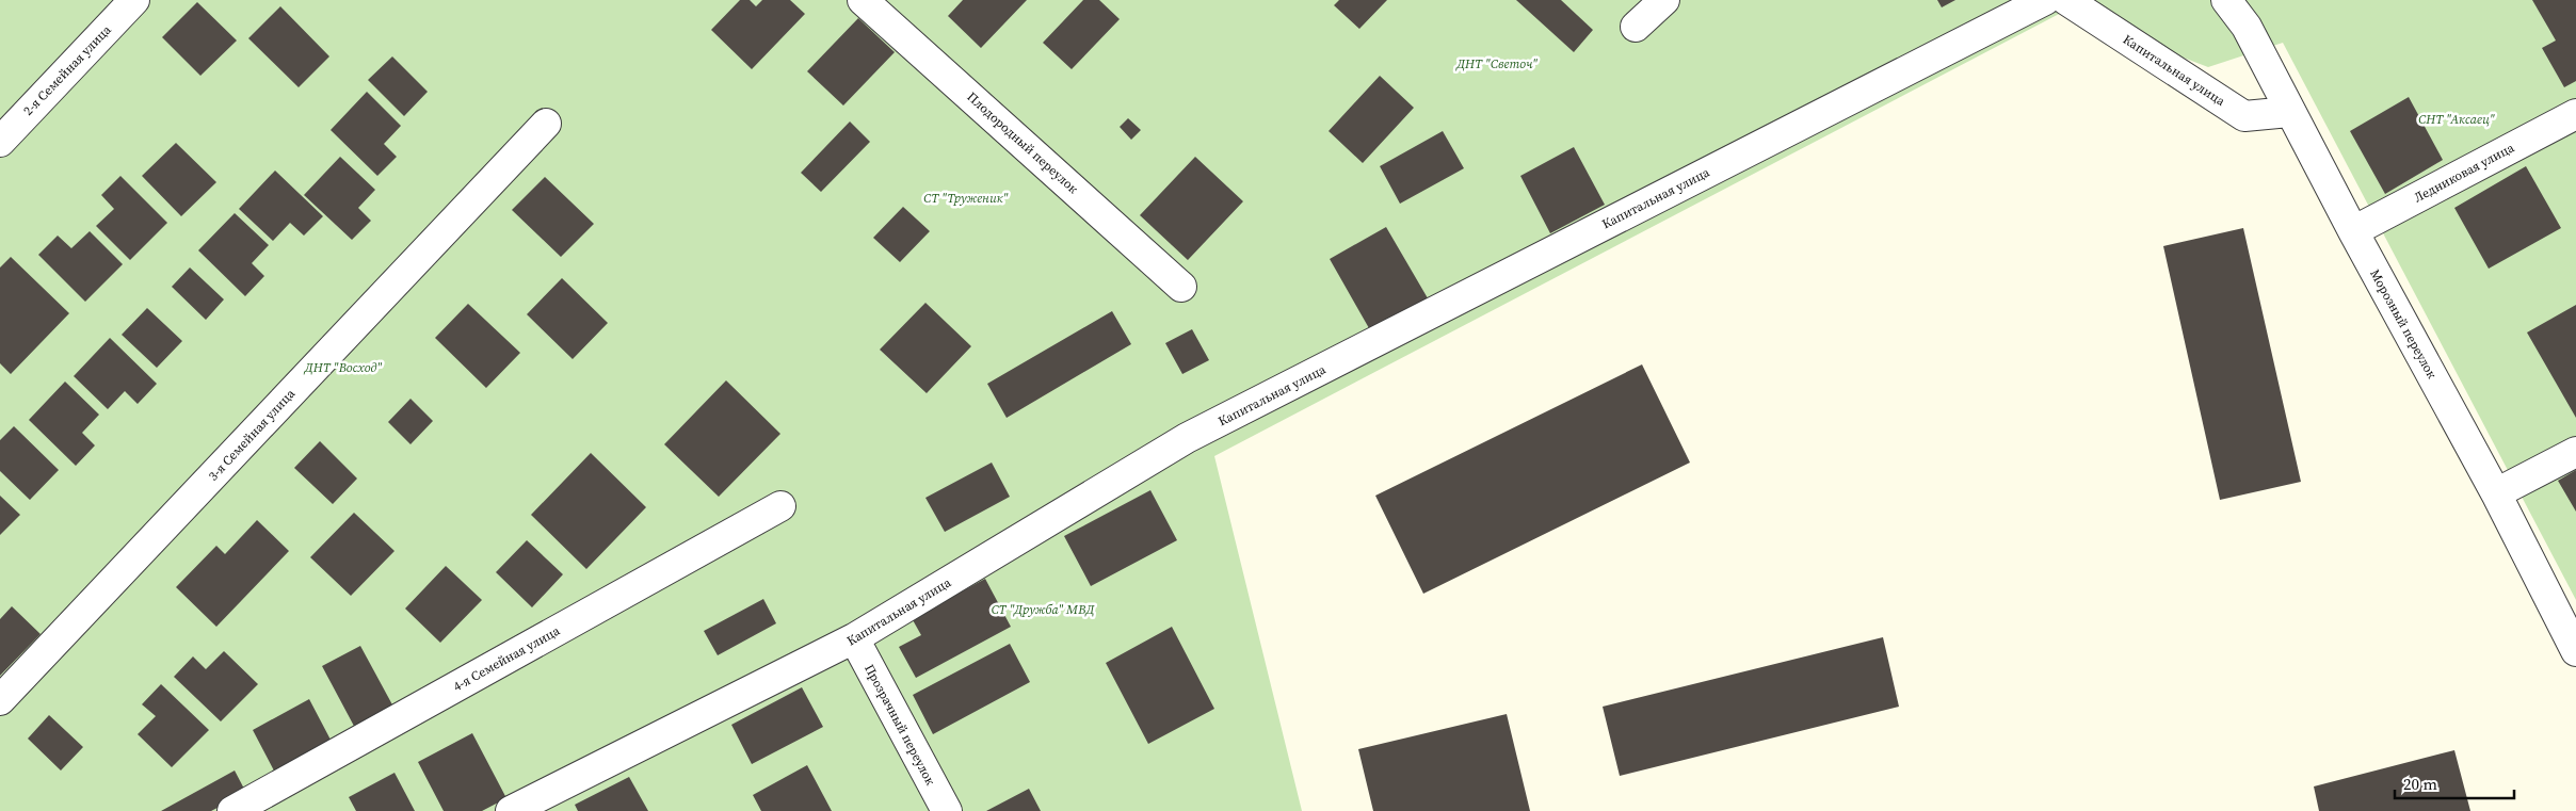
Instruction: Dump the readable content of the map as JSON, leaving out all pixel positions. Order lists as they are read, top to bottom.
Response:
{
  "streets": {
    "street": [
      "2-я Семейная улица",
      "Капитальная улица",
      "Плодородный переулок",
      "Ледниковая улица",
      "Морозный переулок",
      "3-я Семейная улица",
      "4-я Семейная улица",
      "Прозрачный переулок"
    ]
  },
  "crossings": [
    ["Капитальная улица", "Морозный переулок"],
    ["Капитальная улица", "Прозрачный переулок"],
    ["Ледниковая улица", "Морозный переулок"]
  ],
  "parks": [
    "ДНТ \"Светоч\"",
    "СНТ \"Аксаец\"",
    "СТ \"Труженик\"",
    "ДНТ \"Восход\"",
    "СТ \"Дружба\" МВД"
  ],
  "scale_bar": "20 m"
}
